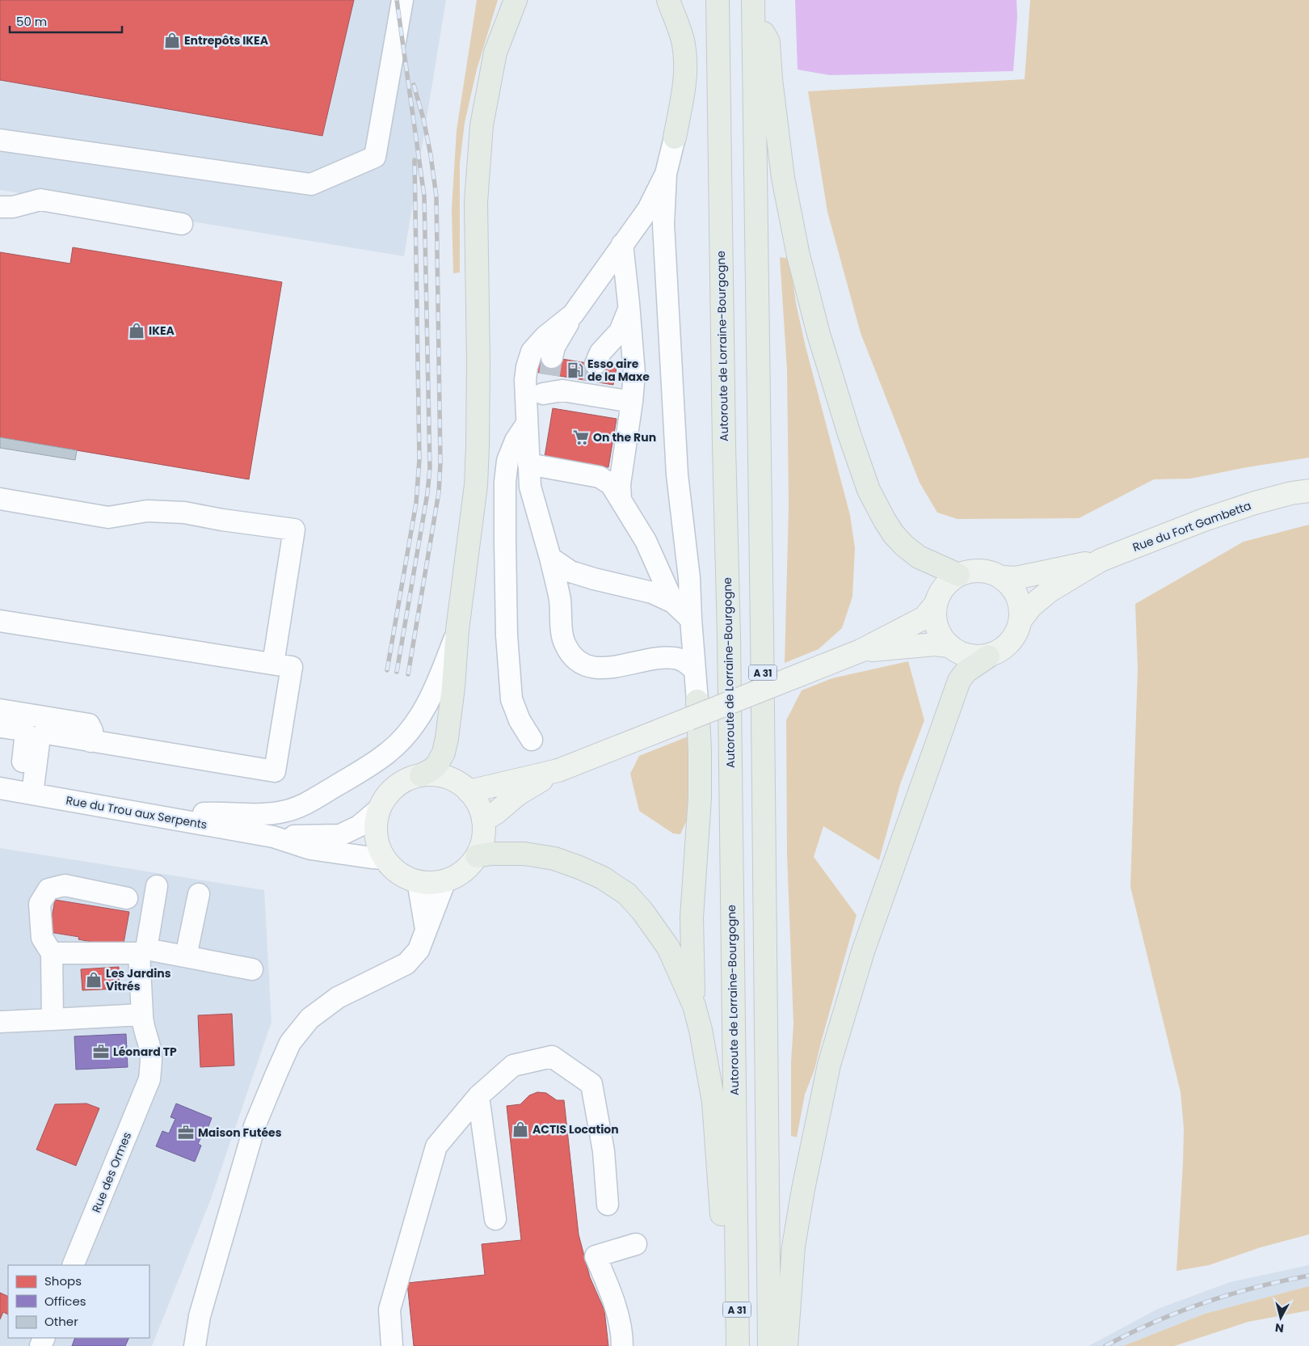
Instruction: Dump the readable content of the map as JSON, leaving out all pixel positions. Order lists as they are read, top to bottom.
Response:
{
  "streets": {
    "highway": ["Autoroute de Lorraine-Bourgogne", "A 31"],
    "main road": ["Rue du Fort Gambetta"],
    "street": ["Rue du Trou aux Serpents", "Rue des Ormes"]
  },
  "places": {
    "shop": [
      "Entrepôts IKEA",
      "IKEA",
      "Les Jardins Vitrés",
      "ACTIS Location"
    ],
    "fuel station": ["Esso aire de la Maxe"],
    "supermarket": ["On the Run"],
    "office": ["Léonard TP", "Maison Futées"]
  },
  "legend": ["Shops", "Offices", "Other"],
  "scale_bar": "50 m",
  "north": "bottom"
}
